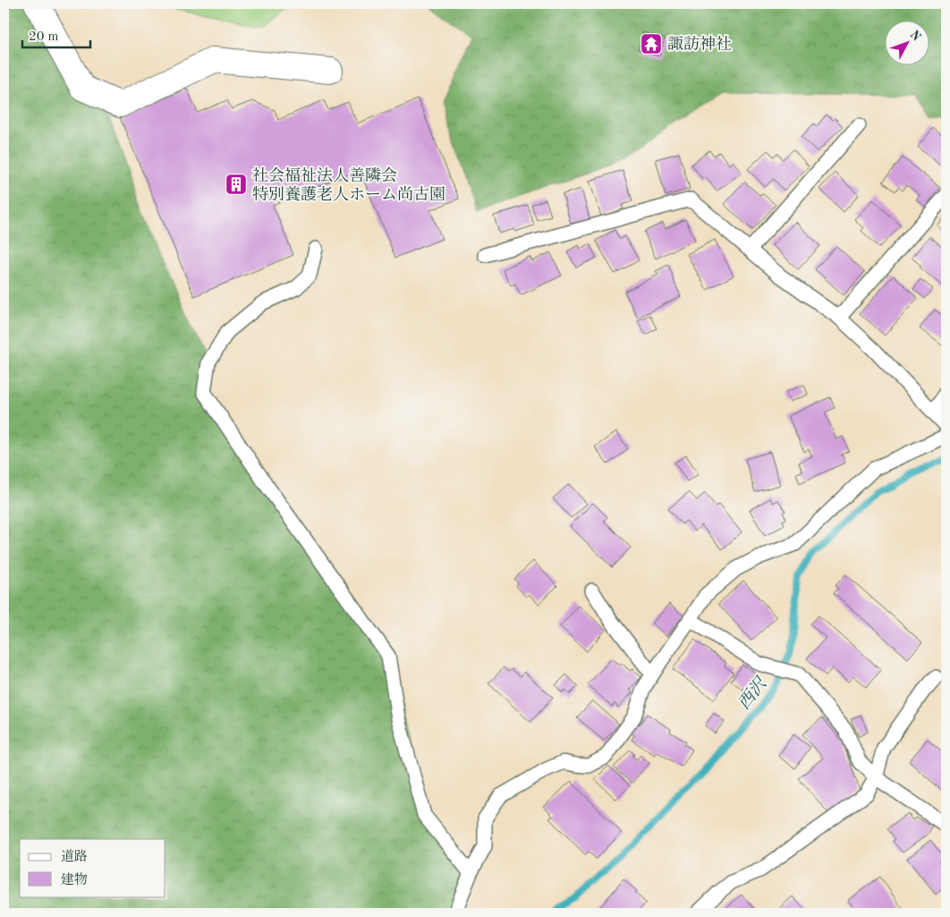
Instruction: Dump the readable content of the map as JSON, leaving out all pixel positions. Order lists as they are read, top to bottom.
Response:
{
  "water": ["西沢"],
  "places": {
    "temple": ["諏訪神社"],
    "building": ["社会福祉法人善隣会 特別養護老人ホーム尚古園"]
  },
  "legend": ["道路", "建物"],
  "scale_bar": "20 m",
  "north": "top right"
}
